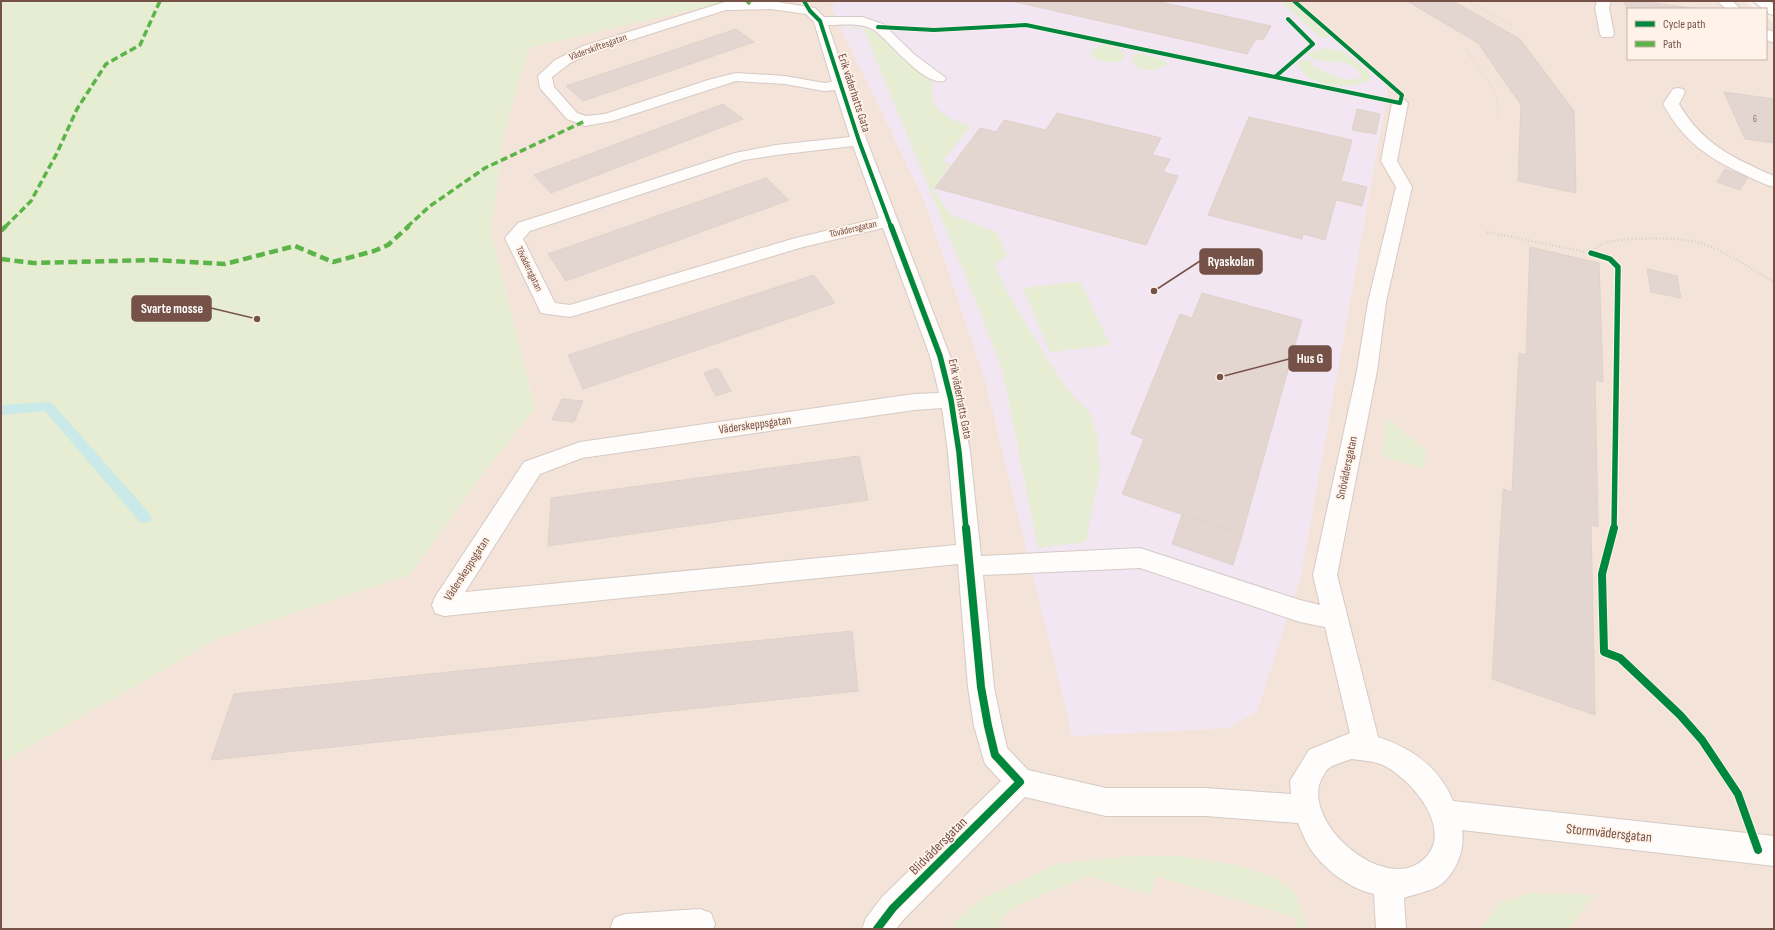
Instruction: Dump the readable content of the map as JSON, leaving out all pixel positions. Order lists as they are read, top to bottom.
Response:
{
  "streets": {
    "street": [
      "Väderskiftesgatan",
      "Erik väderhatts Gata",
      "Tövädersgatan",
      "Väderskeppsgatan",
      "Snövädersgatan",
      "Stormvädersgatan",
      "Blidvädersgatan"
    ]
  },
  "crossings": [
    ["Väderskiftesgatan", "Erik väderhatts Gata"],
    ["Erik väderhatts Gata", "Tövädersgatan"],
    ["Erik väderhatts Gata", "Väderskeppsgatan"],
    ["Erik väderhatts Gata", "Blidvädersgatan"],
    ["Snövädersgatan", "Stormvädersgatan"]
  ],
  "places": ["Ryaskolan", "Svarte mosse", "Hus G"],
  "house_numbers": ["6"],
  "legend": ["Cycle path", "Path"]
}
